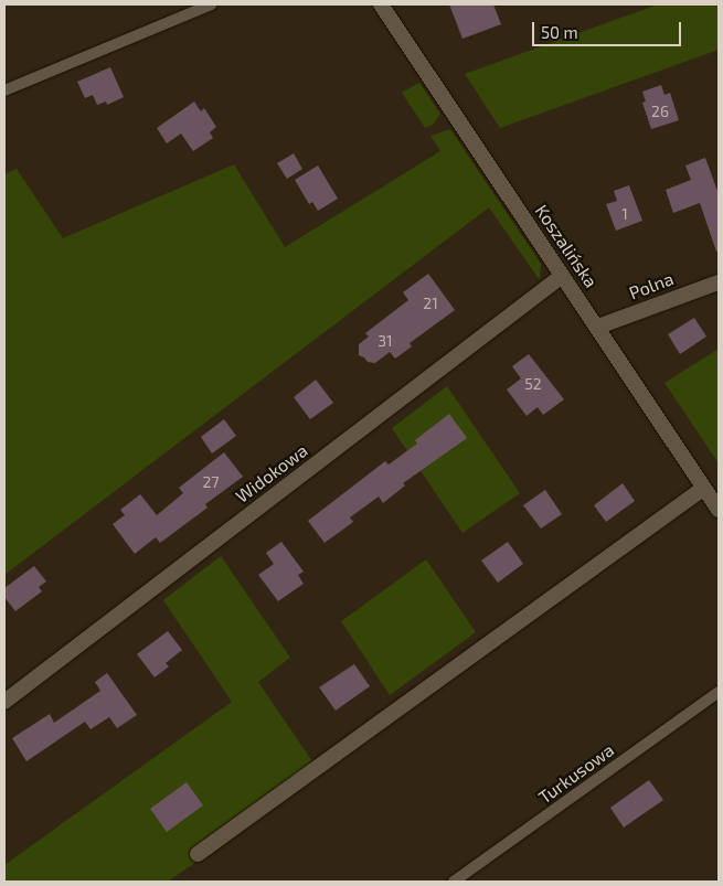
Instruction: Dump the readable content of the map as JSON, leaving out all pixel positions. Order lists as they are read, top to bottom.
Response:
{
  "streets": {
    "street": ["Koszalińska", "Polna", "Widokowa"],
    "lane": ["Turkusowa"]
  },
  "crossings": [
    ["Koszalińska", "Polna"],
    ["Koszalińska", "Widokowa"]
  ],
  "house_numbers": [
    "26",
    "1",
    "21",
    "31",
    "52",
    "27"
  ],
  "scale_bar": "50 m"
}
